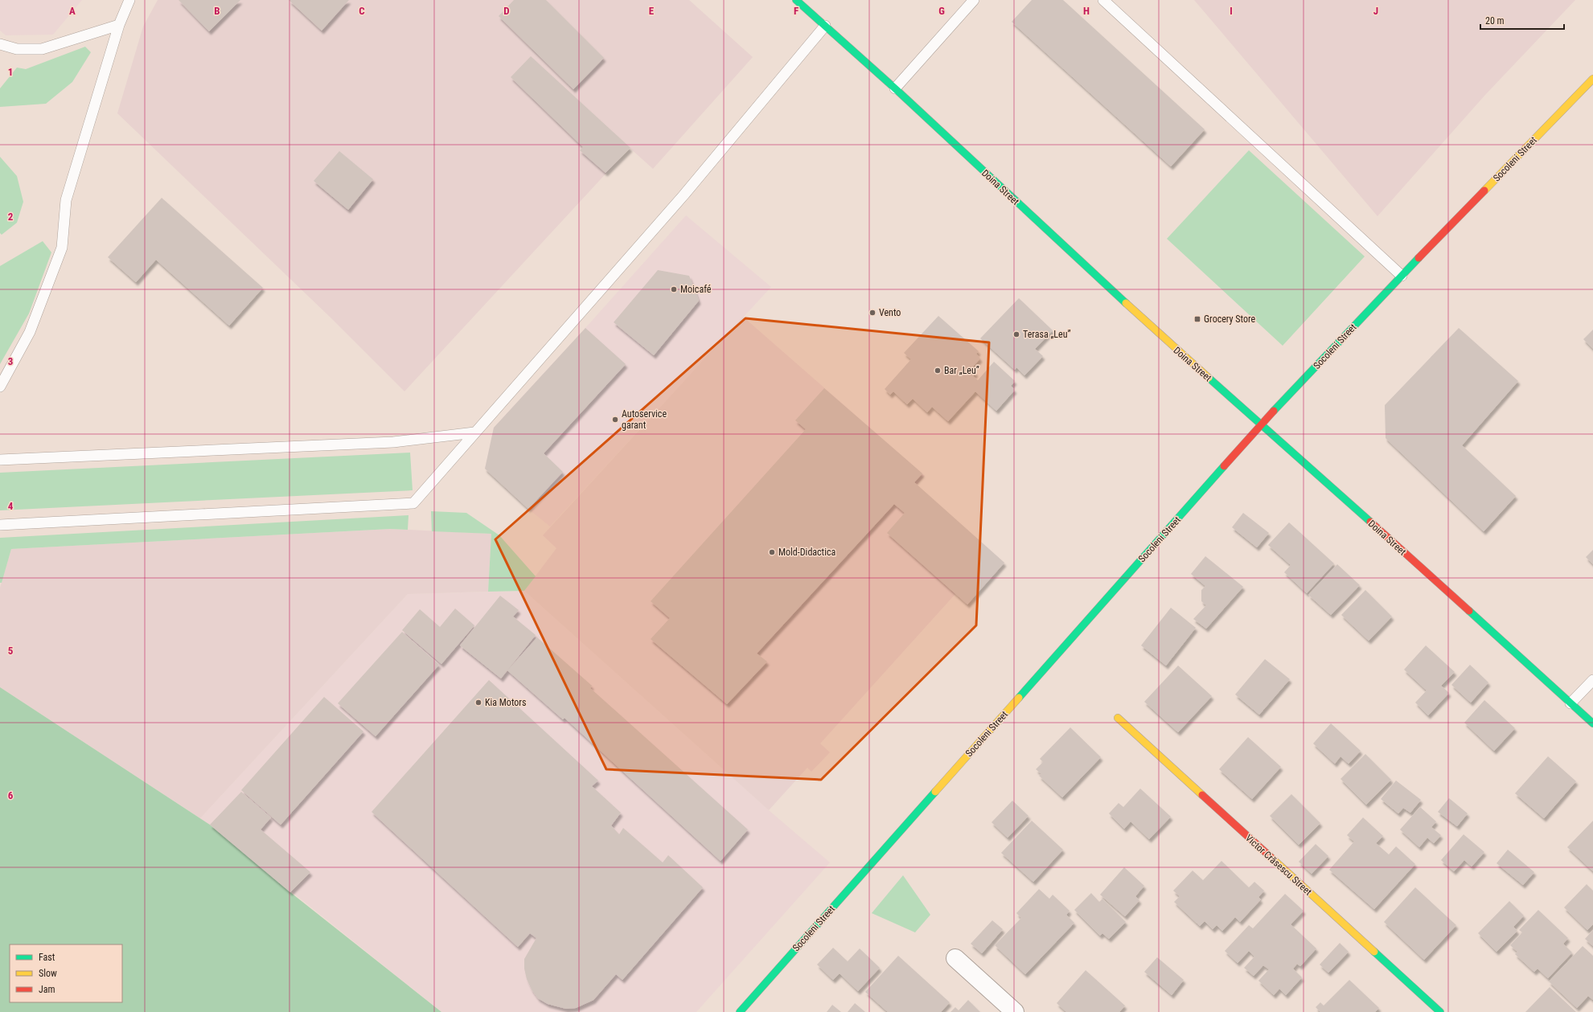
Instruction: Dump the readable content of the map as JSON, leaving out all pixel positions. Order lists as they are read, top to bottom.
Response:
{
  "streets": {
    "main road": ["Socoleni Street", "Doina Street", "Victor Crăsescu Street"]
  },
  "crossings": [
    ["Socoleni Street", "Doina Street"]
  ],
  "places": {
    "other": [
      "Moicafé",
      "Vento",
      "Terasa „Leu”",
      "Bar „Leu”",
      "Autoservice garant",
      "Mold-Didactica",
      "Kia Motors"
    ],
    "transit": ["Grocery Store"]
  },
  "legend": ["Fast", "Slow", "Jam"],
  "scale_bar": "20 m",
  "grid": {
    "columns": [
      "A",
      "B",
      "C",
      "D",
      "E",
      "F",
      "G",
      "H",
      "I",
      "J"
    ],
    "rows": [
      "1",
      "2",
      "3",
      "4",
      "5",
      "6"
    ]
  }
}
